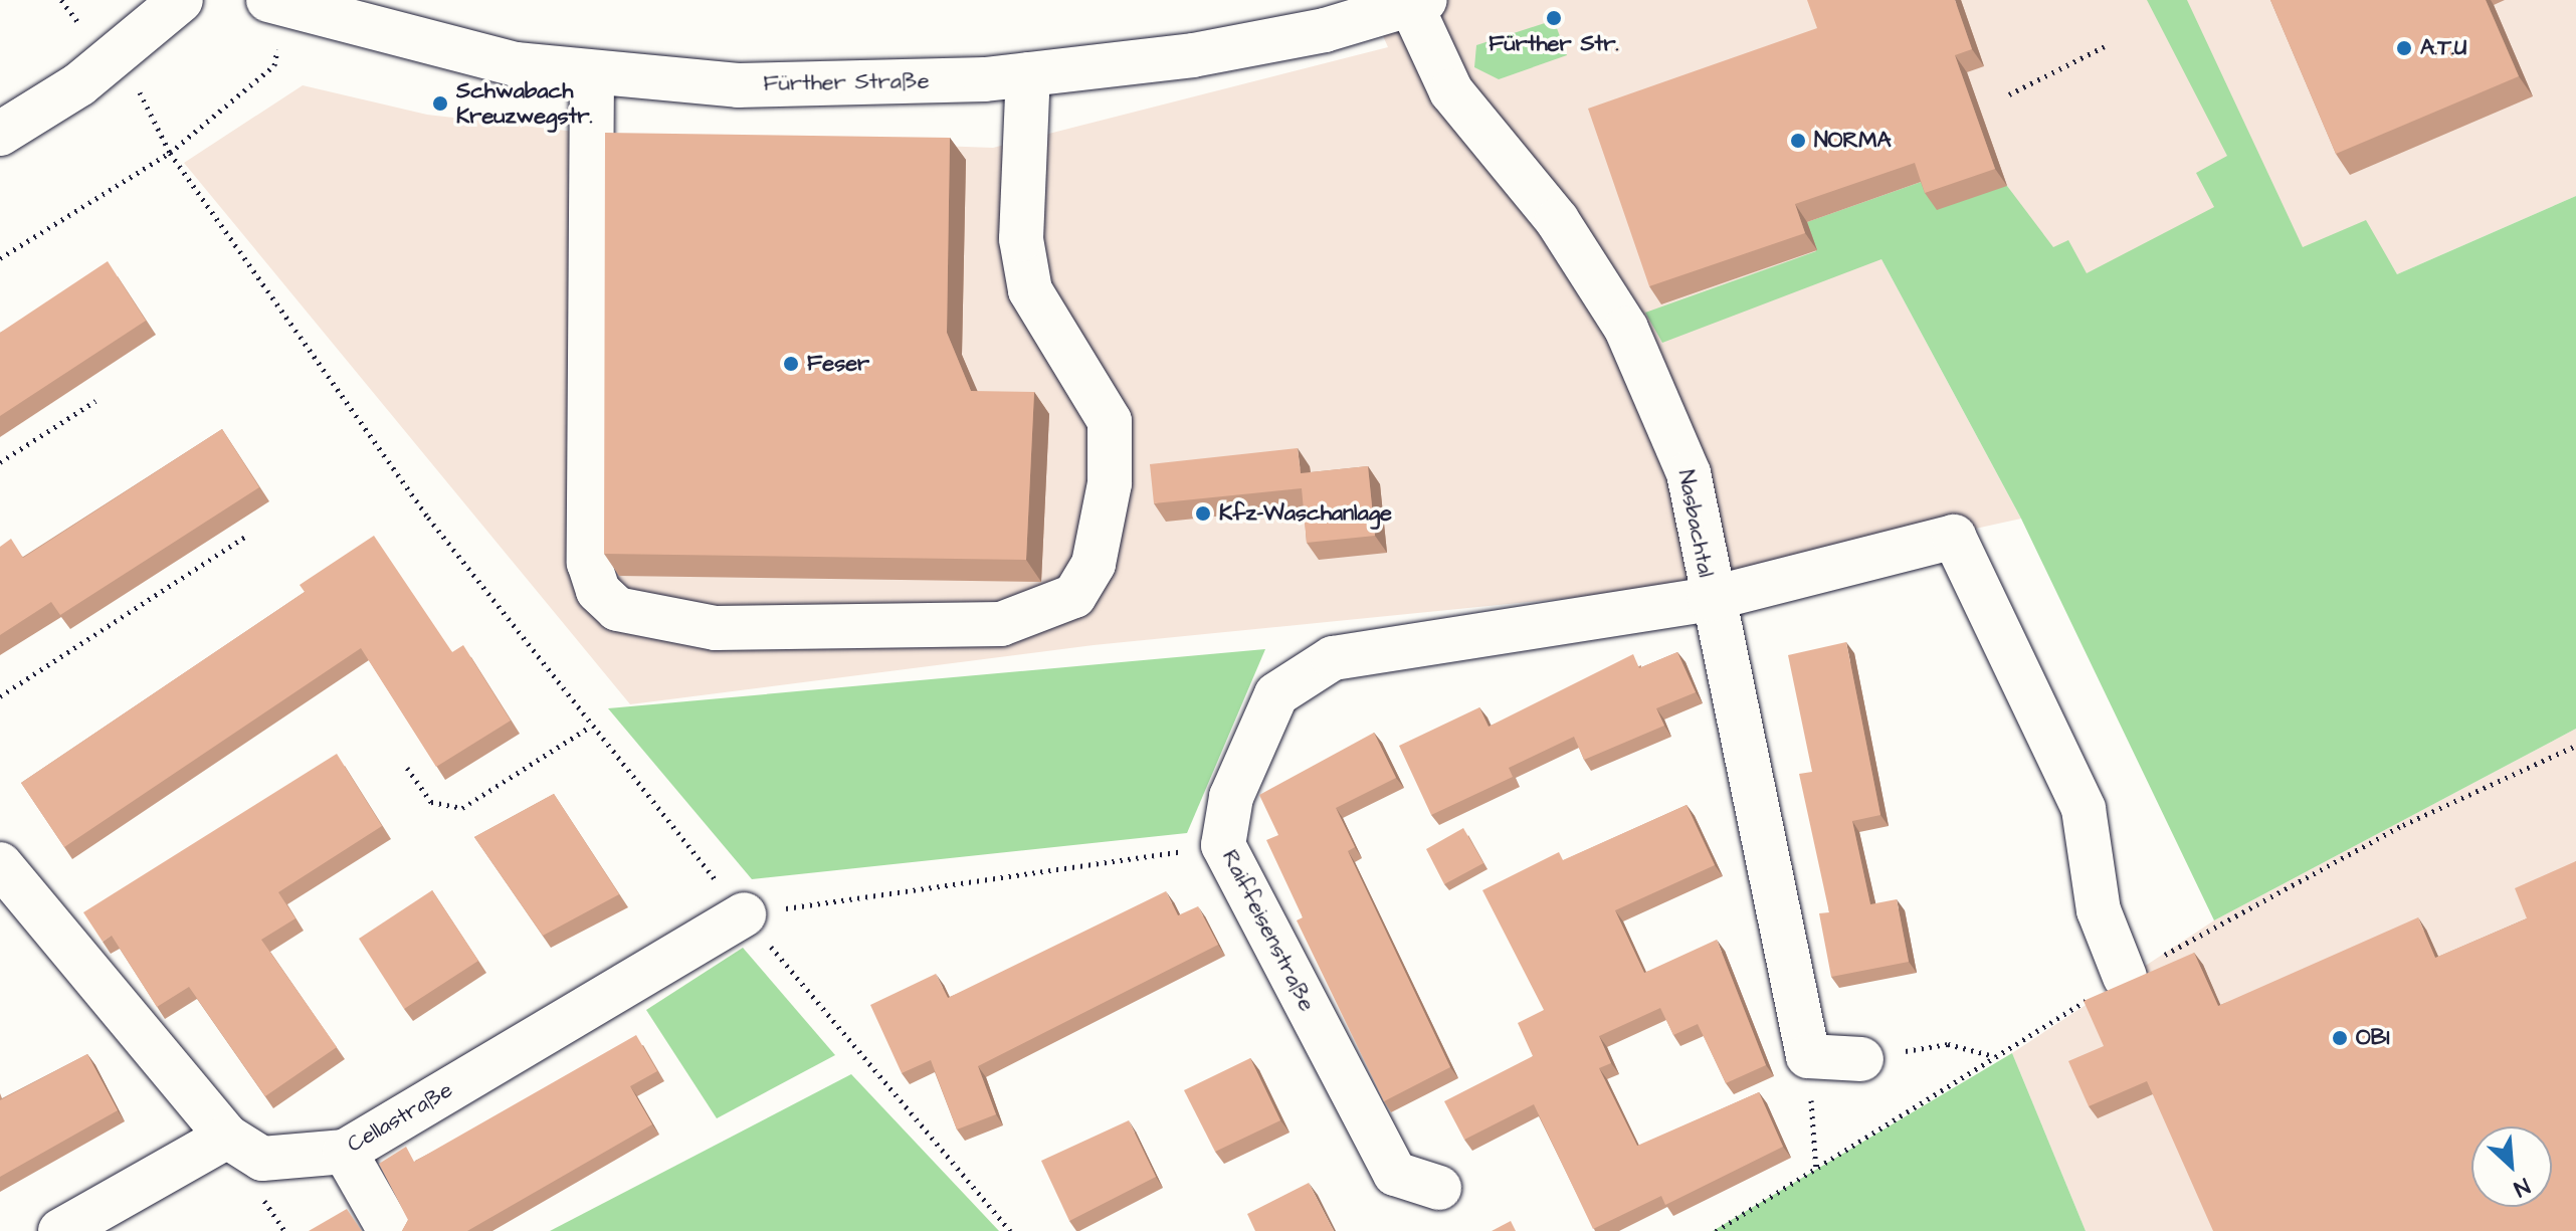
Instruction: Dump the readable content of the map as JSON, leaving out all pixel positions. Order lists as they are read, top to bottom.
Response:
{
  "streets": {
    "street": [
      "Fürther Straße",
      "Nasbachtal",
      "Raiffeisenstraße",
      "Cellastraße"
    ]
  },
  "crossings": [
    ["Fürther Straße", "Nasbachtal"],
    ["Nasbachtal", "Raiffeisenstraße"]
  ],
  "places": [
    "Fürther Str.",
    "A.T.U",
    "Schwabach Kreuzwegstr.",
    "NORMA",
    "Feser",
    "Kfz-Waschanlage",
    "OBI"
  ],
  "north": "bottom right"
}
